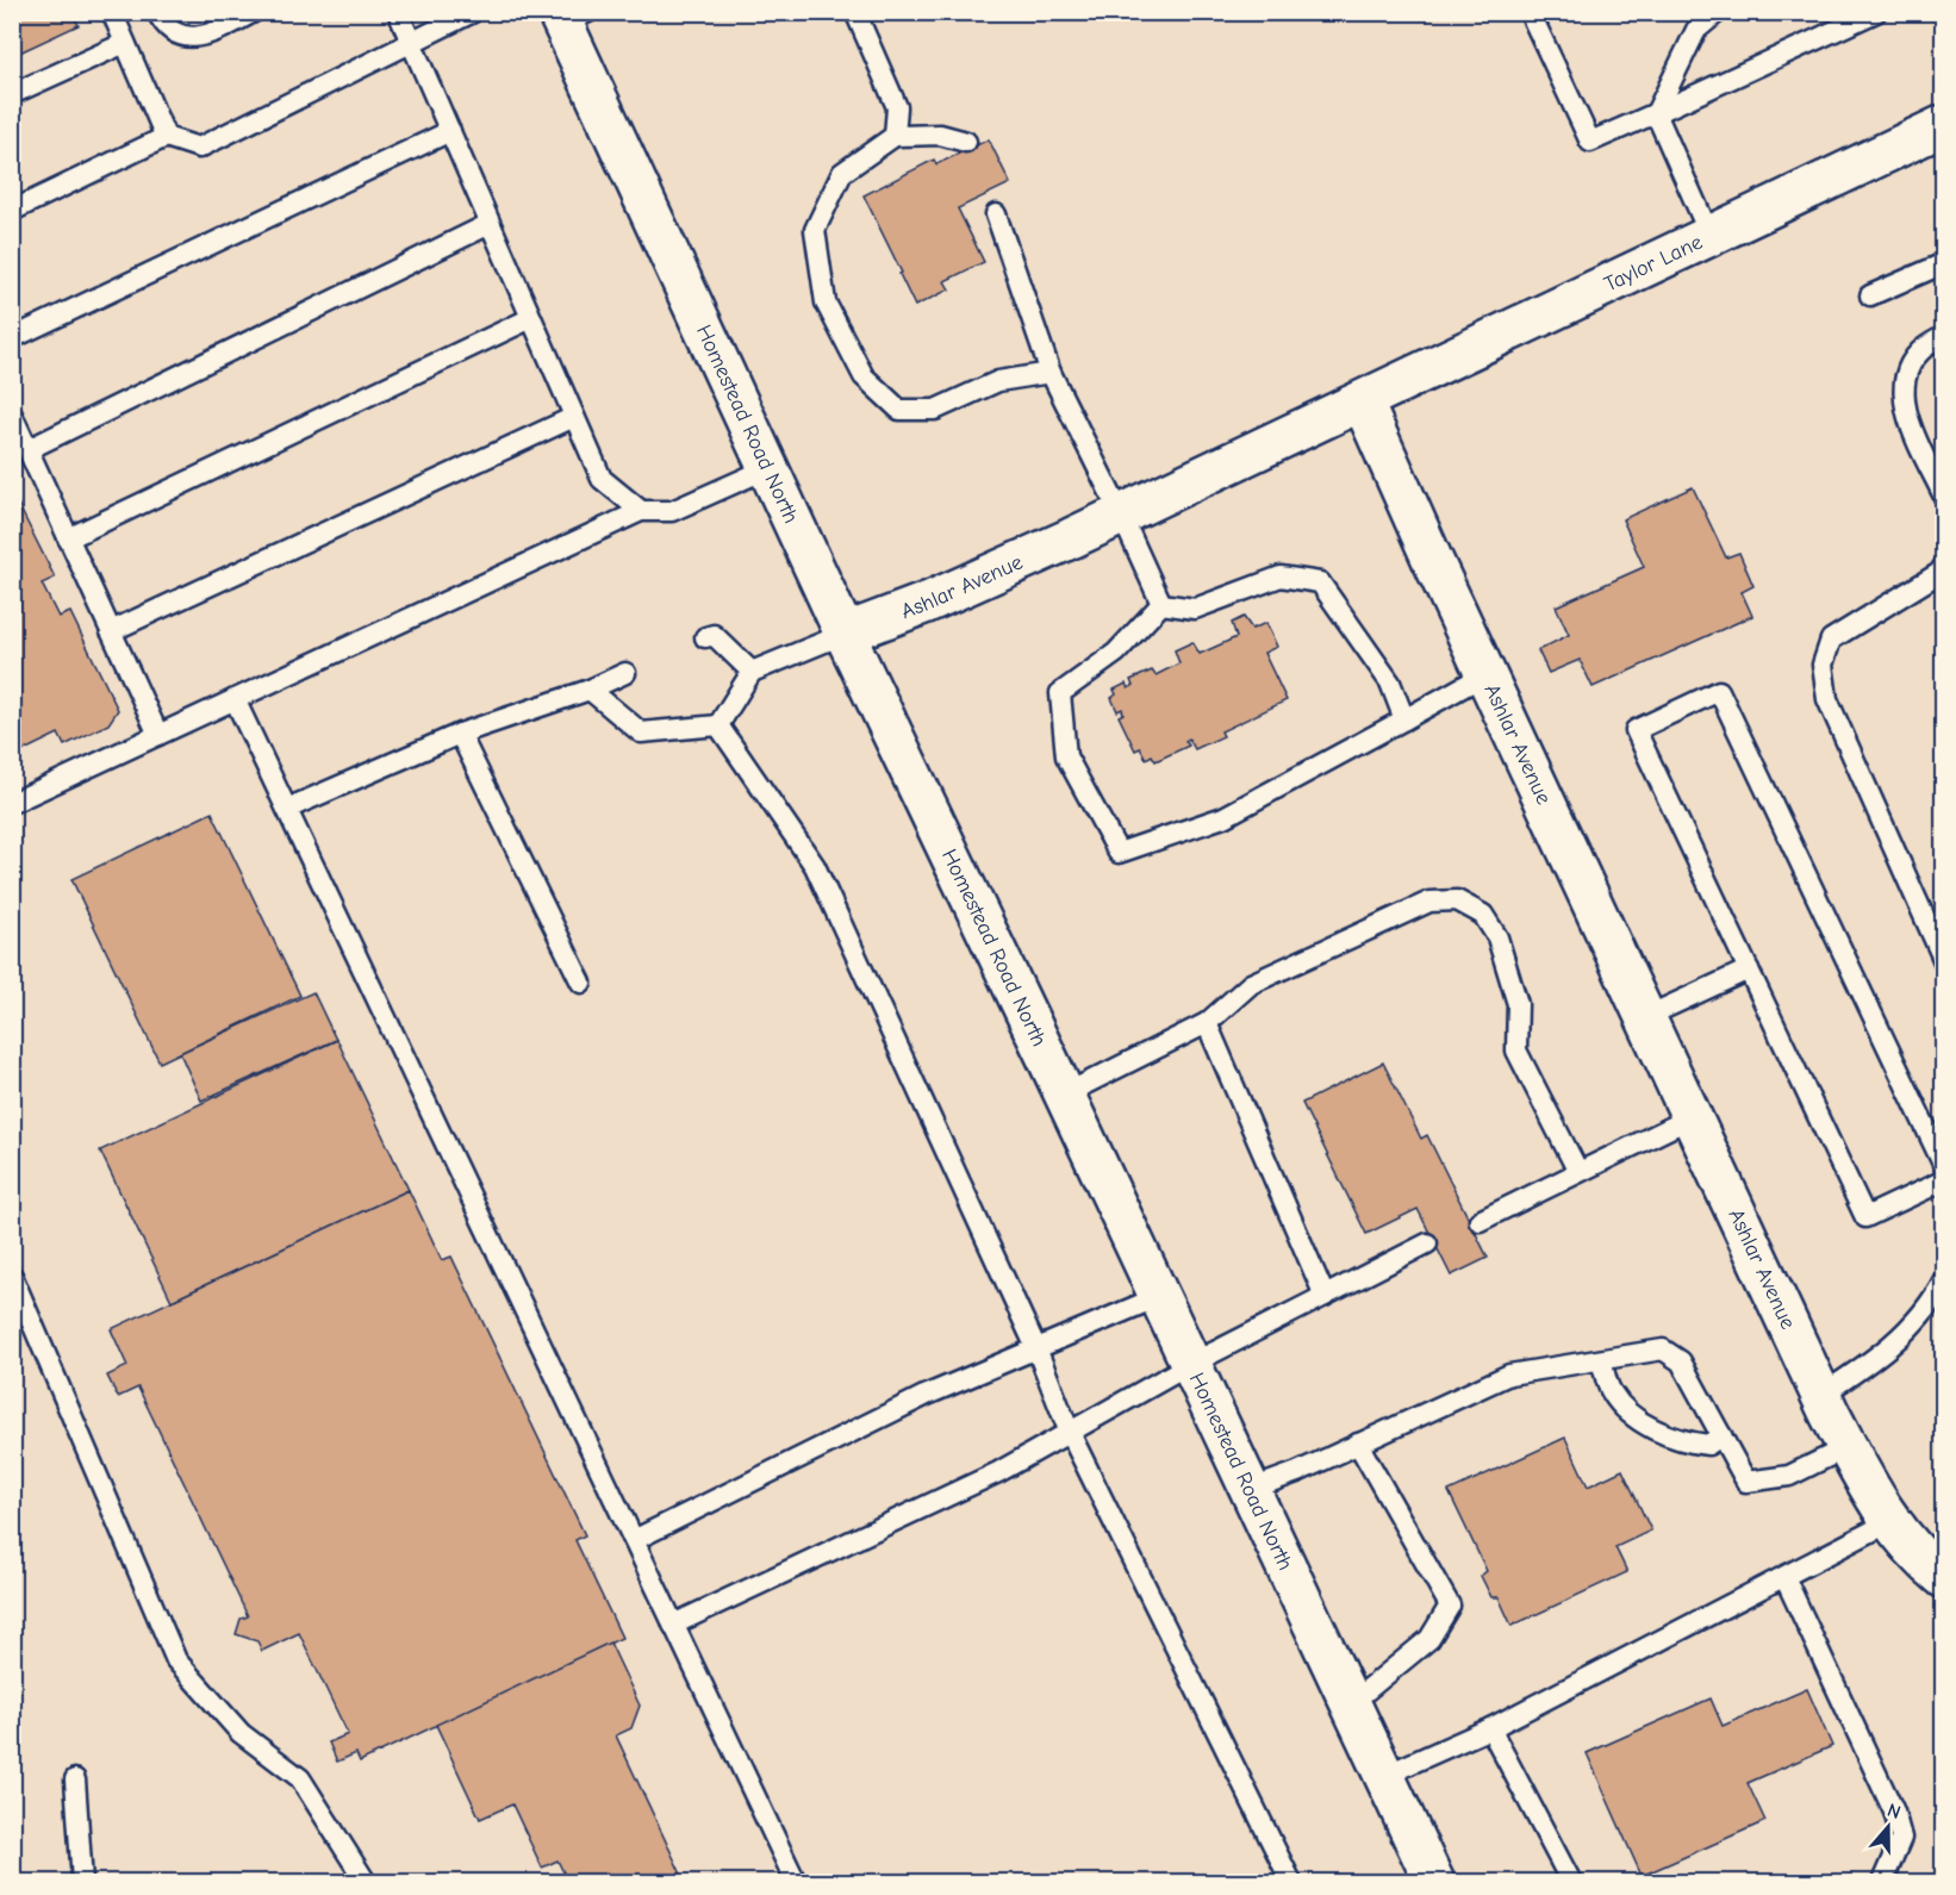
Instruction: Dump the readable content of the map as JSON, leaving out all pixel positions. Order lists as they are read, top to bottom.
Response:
{
  "streets": {
    "street": ["Taylor Lane", "Homestead Road North", "Ashlar Avenue"]
  },
  "crossings": [
    ["Taylor Lane", "Ashlar Avenue"],
    ["Homestead Road North", "Ashlar Avenue"]
  ],
  "north": "top"
}
